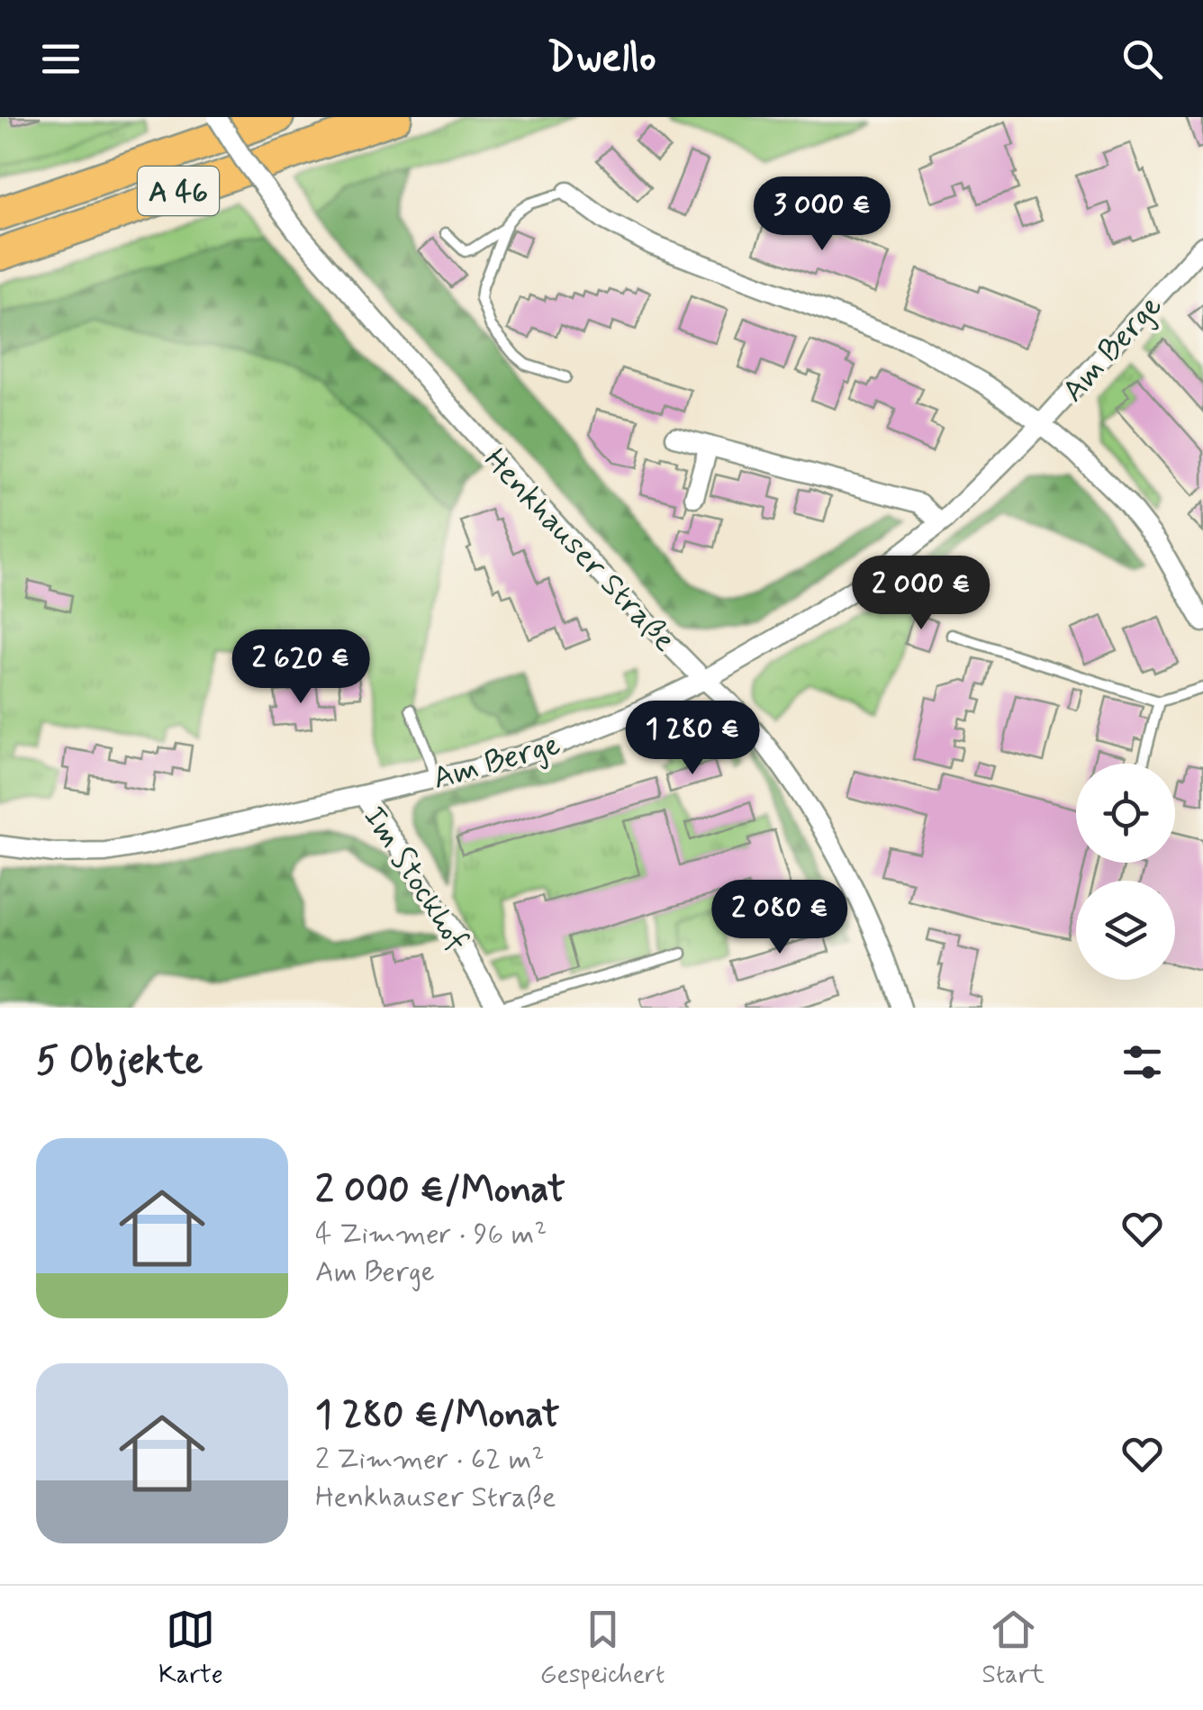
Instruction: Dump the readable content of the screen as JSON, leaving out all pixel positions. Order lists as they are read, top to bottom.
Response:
{
  "streets": {
    "highway": ["A 46"],
    "street": ["Am Berge", "Henkhauser Straße", "Im Stockhof"]
  },
  "crossings": [
    ["Am Berge", "Henkhauser Straße"],
    ["Am Berge", "Im Stockhof"]
  ],
  "page": {
    "header": "Dwello",
    "price": [
      "3 000 €",
      "2 000 €",
      "2 620 €",
      "1 280 €",
      "2 080 €"
    ],
    "heading": "5 Objekte",
    "list": [
      {
        "name": "2 000 €/Monat",
        "note": "4 Zimmer · 96 m² · Am Berge"
      },
      {
        "name": "1 280 €/Monat",
        "note": "2 Zimmer · 62 m² · Henkhauser Straße"
      }
    ],
    "tabs": ["Karte", "Gespeichert", "Start"]
  }
}
